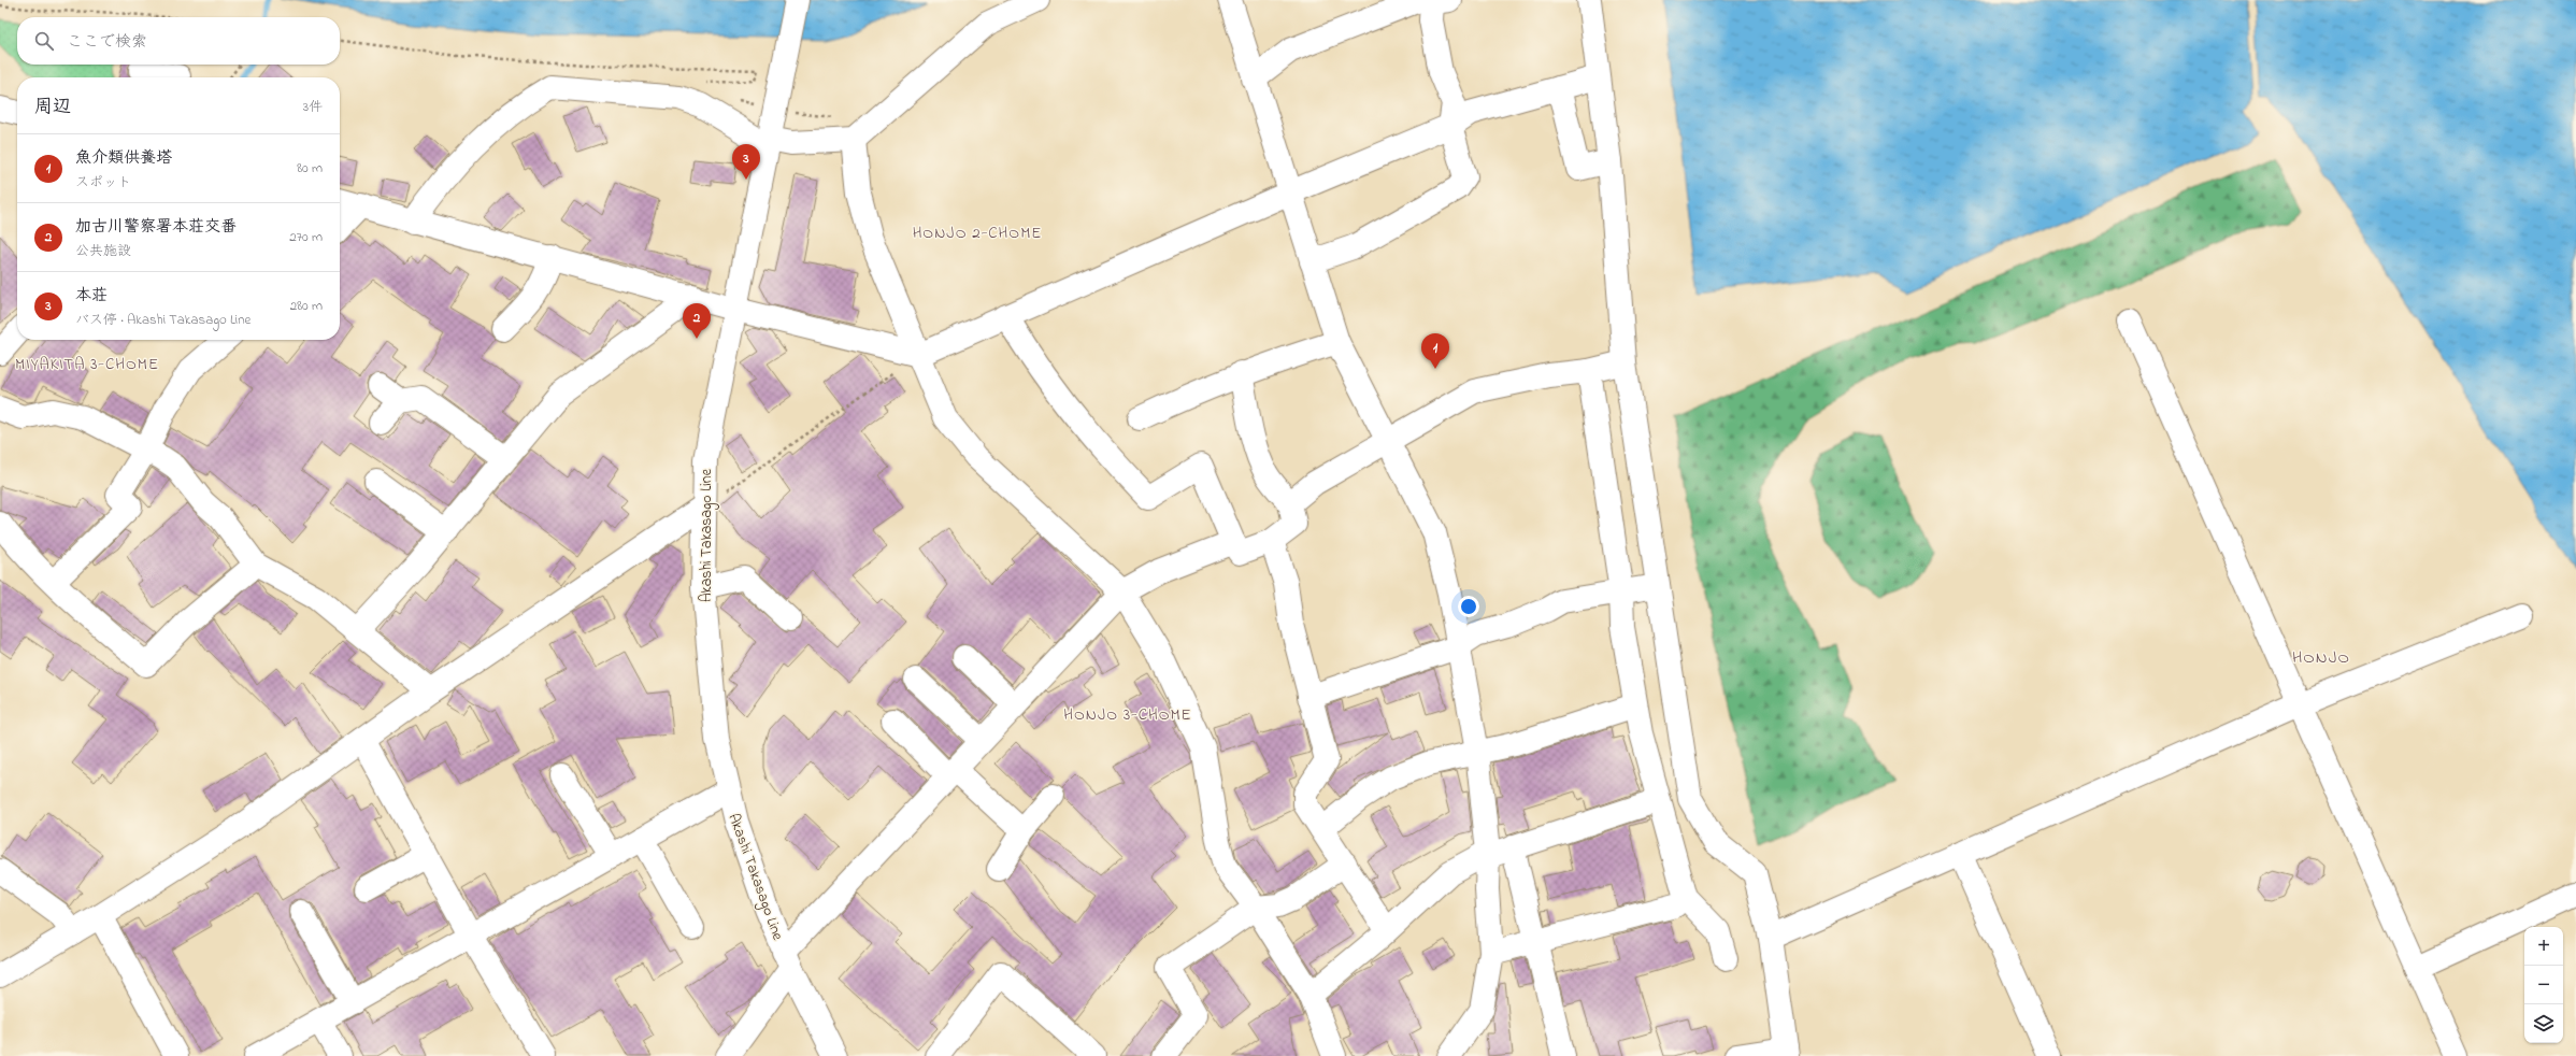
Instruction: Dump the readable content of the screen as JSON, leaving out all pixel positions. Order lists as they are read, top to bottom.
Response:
{
  "streets": {
    "street": ["Akashi Takasago Line"]
  },
  "districts": [
    "HONJO 2-CHOME",
    "MIYAKITA 3-CHOME",
    "HONJO",
    "HONJO 3-CHOME"
  ],
  "page": {
    "search": "ここで検索",
    "heading": ["周辺", "3件"],
    "list": [
      {
        "mark": "1",
        "name": "魚介類供養塔",
        "note": "スポット",
        "value": "80 m"
      },
      {
        "mark": "2",
        "name": "加古川警察署本荘交番",
        "note": "公共施設",
        "value": "270 m"
      },
      {
        "mark": "3",
        "name": "本荘",
        "note": "バス停 · Akashi Takasago Line",
        "value": "280 m"
      }
    ],
    "pins": ["3", "2", "1"],
    "map_buttons": ["+", "−"]
  }
}
